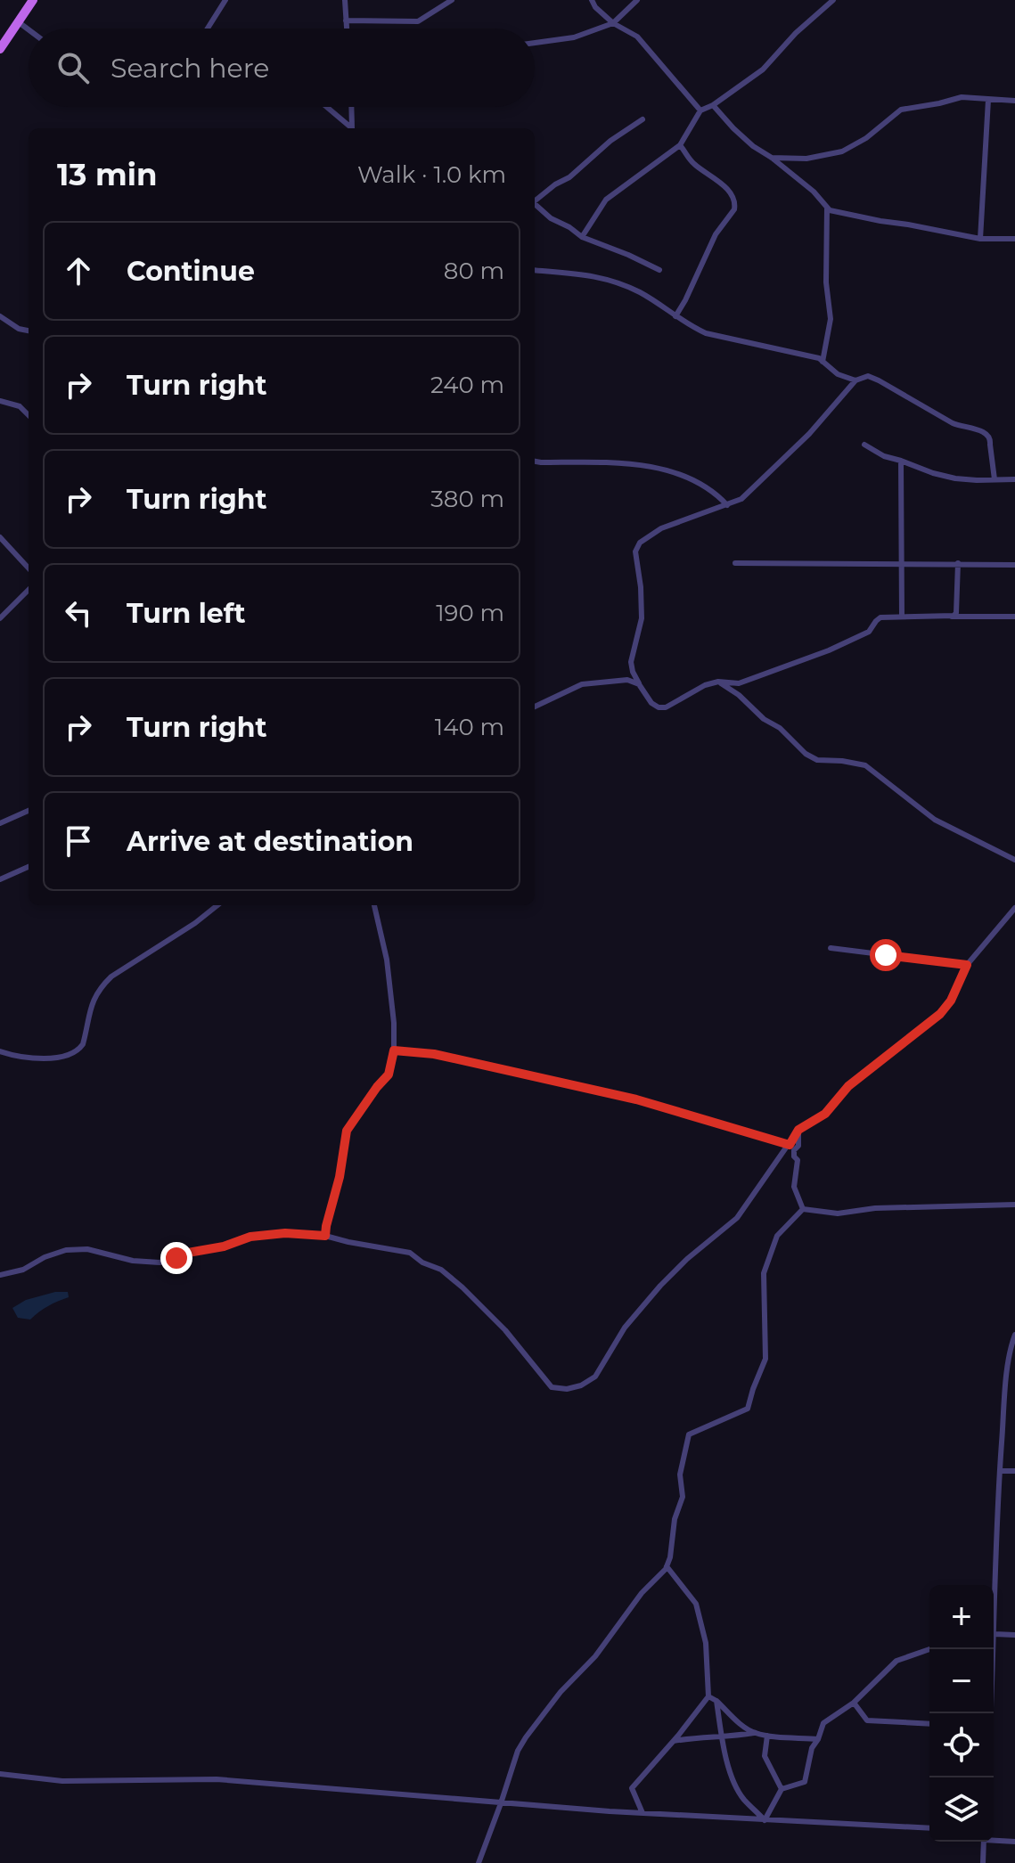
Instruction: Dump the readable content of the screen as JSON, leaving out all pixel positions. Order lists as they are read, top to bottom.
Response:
{
  "page": {
    "search": "Search here",
    "heading": ["13 min", "Walk · 1.0 km"],
    "list": [
      ["Continue", "80 m"],
      ["Turn right", "240 m"],
      ["Turn right", "380 m"],
      ["Turn left", "190 m"],
      ["Turn right", "140 m"],
      "Arrive at destination"
    ],
    "map_buttons": ["+", "−"]
  }
}
